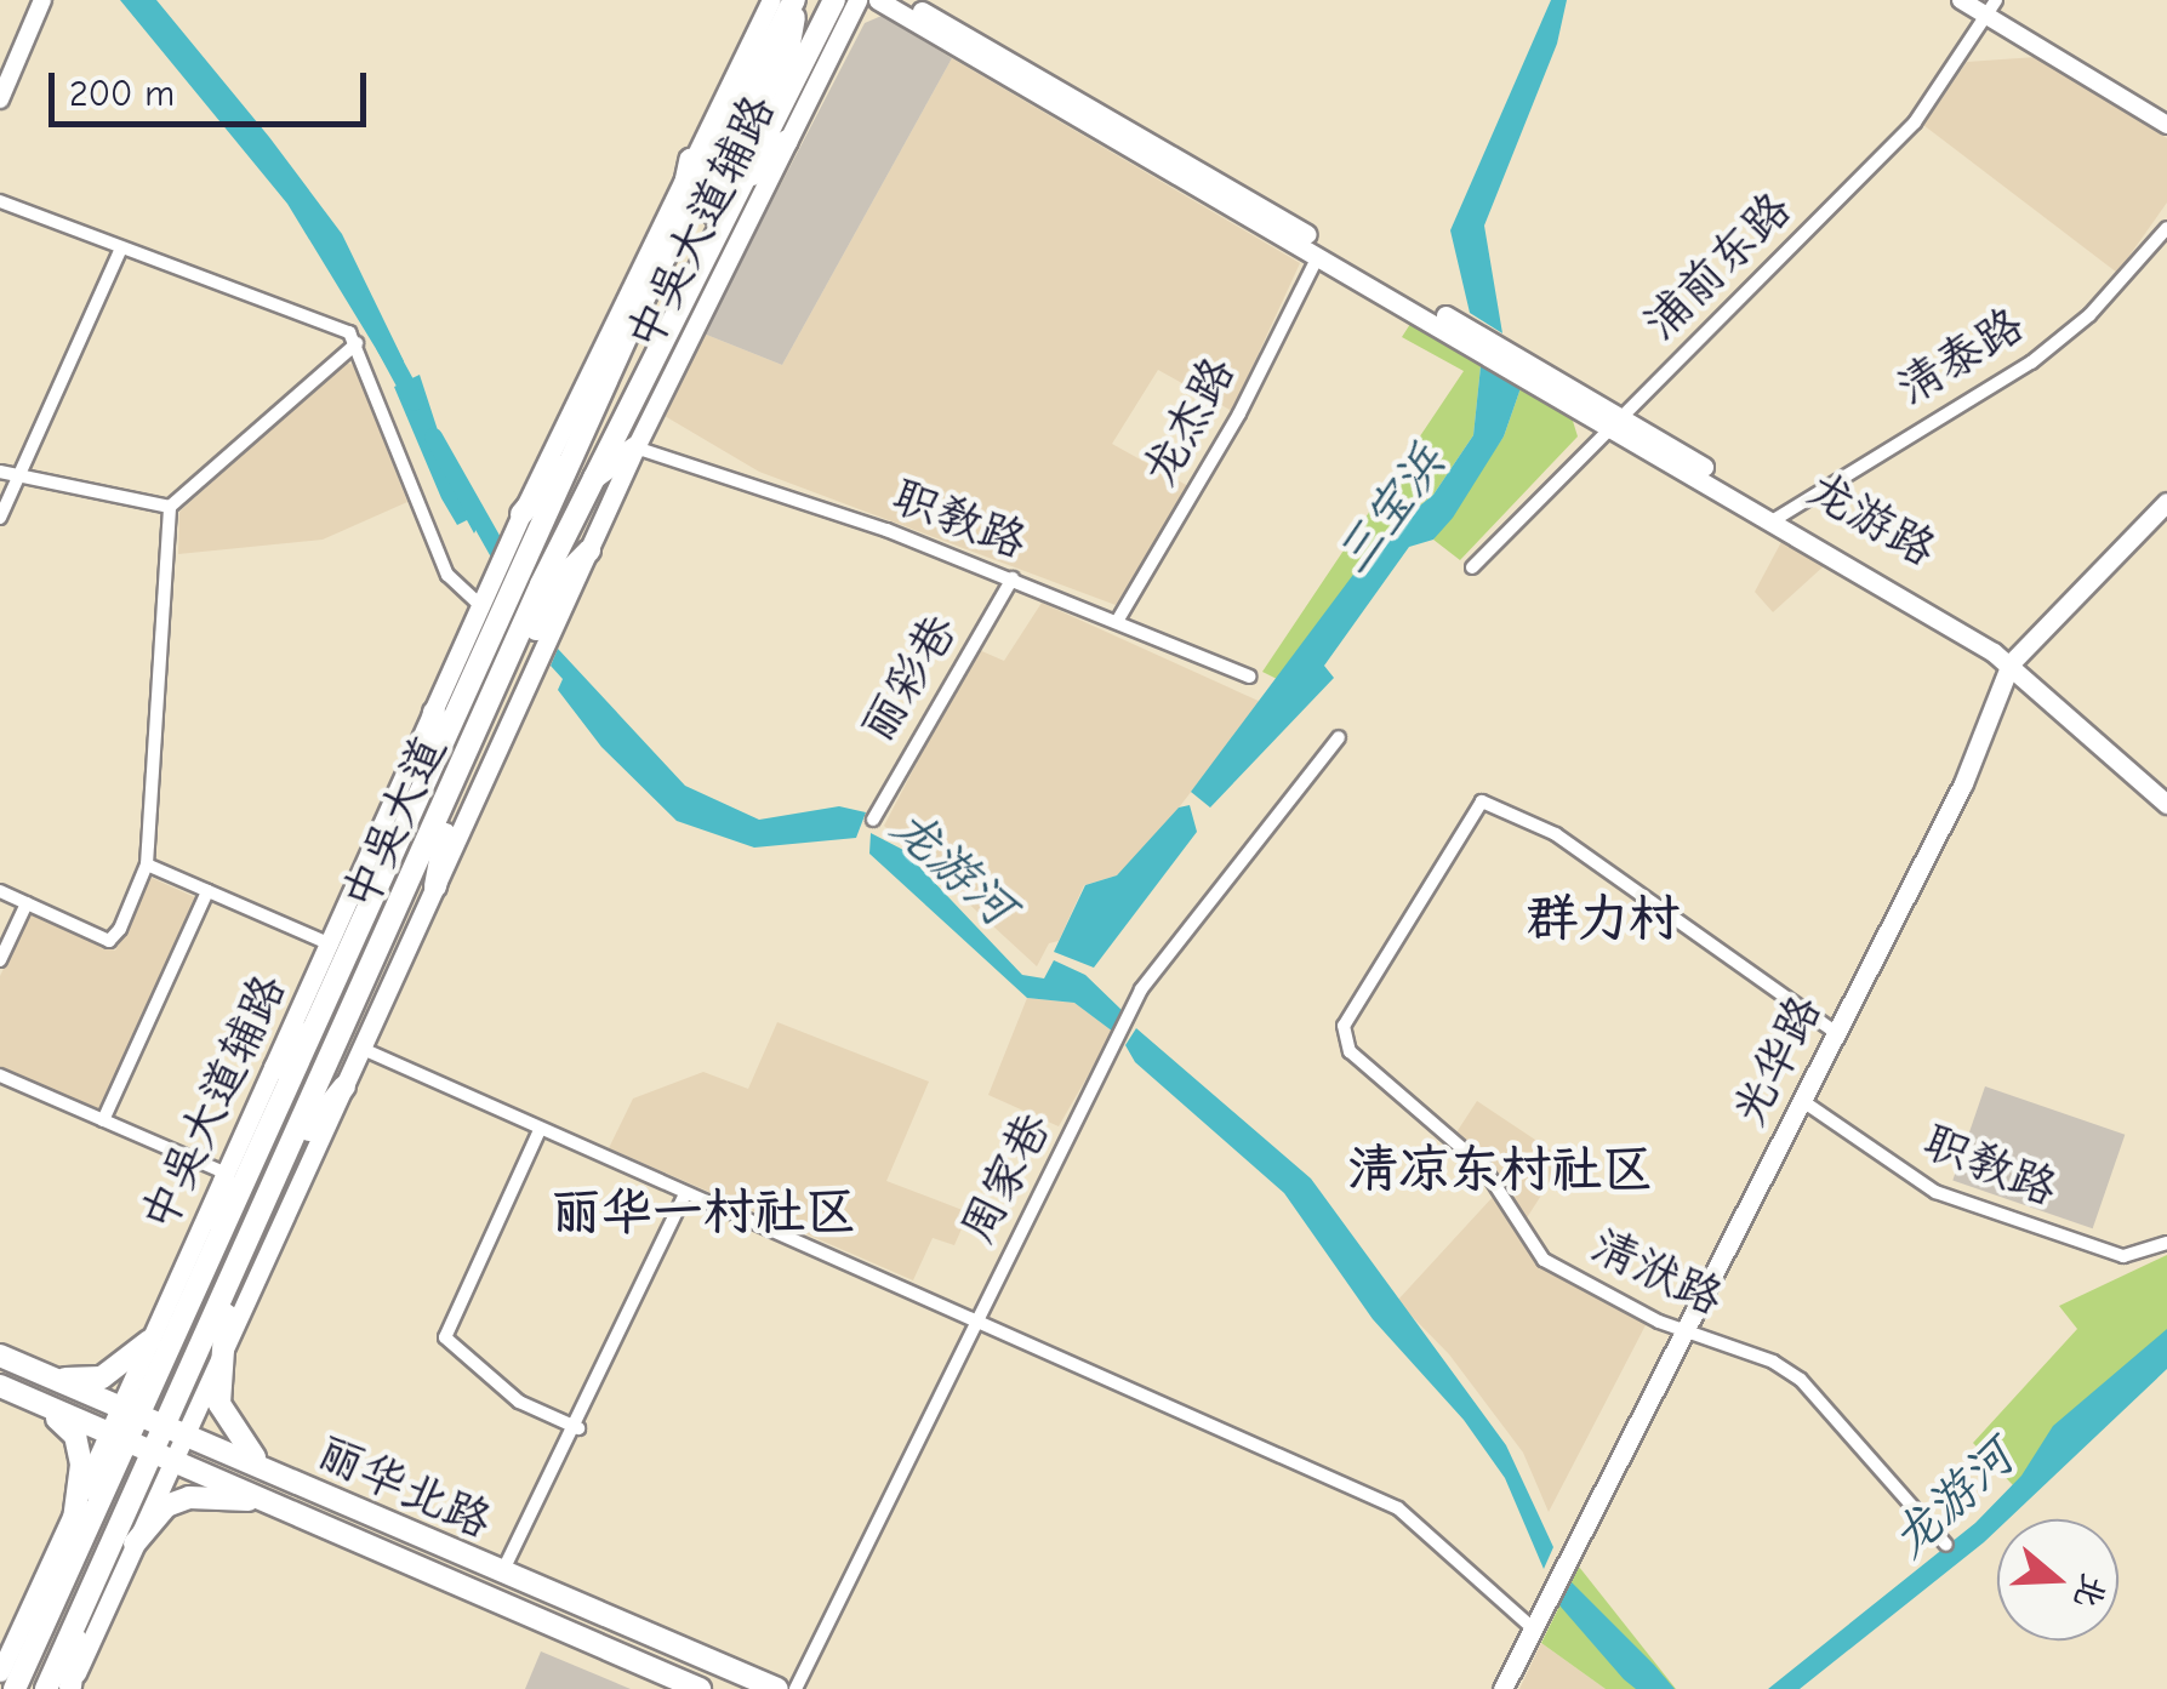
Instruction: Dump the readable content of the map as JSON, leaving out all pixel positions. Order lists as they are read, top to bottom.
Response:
{
  "streets": {
    "main road": [
      "中吴大道辅路",
      "龙游路",
      "中吴大道",
      "光华路",
      "丽华北路"
    ],
    "street": [
      "浦前东路",
      "清泰路",
      "龙杰路",
      "职教路",
      "丽彩巷",
      "周家巷",
      "清洑路"
    ]
  },
  "crossings": [
    ["中吴大道辅路", "职教路"],
    ["中吴大道辅路", "中吴大道"],
    ["中吴大道辅路", "丽华北路"],
    ["浦前东路", "龙游路"],
    ["清泰路", "龙游路"],
    ["龙杰路", "职教路"],
    ["职教路", "丽彩巷"],
    ["职教路", "光华路"],
    ["龙游路", "光华路"],
    ["中吴大道", "丽华北路"],
    ["光华路", "清洑路"]
  ],
  "districts": ["群力村", "清凉东村社区", "丽华一村社区"],
  "water": ["三宝浜", "龙游河"],
  "scale_bar": "200 m",
  "north": "right"
}
